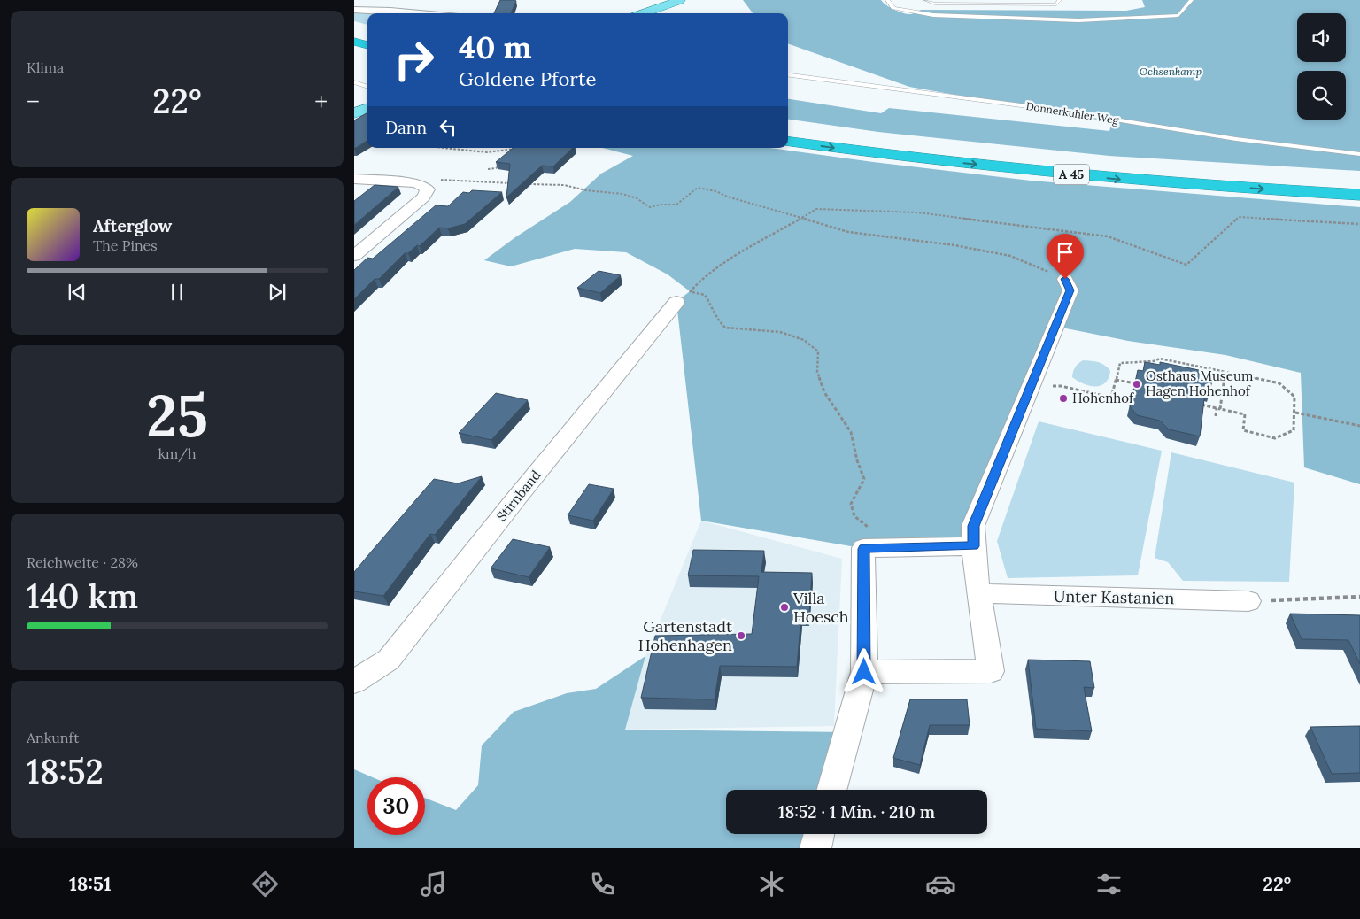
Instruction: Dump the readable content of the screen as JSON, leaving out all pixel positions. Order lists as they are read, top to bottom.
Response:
{
  "streets": {
    "highway": ["A 45"],
    "street": ["Stirnband", "Unter Kastanien"],
    "lane": ["Donnerkuhler Weg"]
  },
  "parks": ["Ochsenkamp"],
  "places": [
    "Osthaus Museum Hagen Hohenhof",
    "Hohenhof",
    "Villa Hoesch",
    "Gartenstadt Hohenhagen"
  ],
  "page": {
    "tile": [
      "Klima",
      ["25", "km/h"],
      ["Reichweite · 28%", "140 km"],
      ["Ankunft", "18:52"]
    ],
    "turn": ["40 m", "Goldene Pforte"],
    "heat": ["−", "22°", "+"],
    "then": "Dann",
    "song": ["Afterglow", "The Pines"],
    "limit": "30",
    "trip": "18:52 · 1 Min. · 210 m",
    "tabs": ["18:51", "22°"]
  }
}
